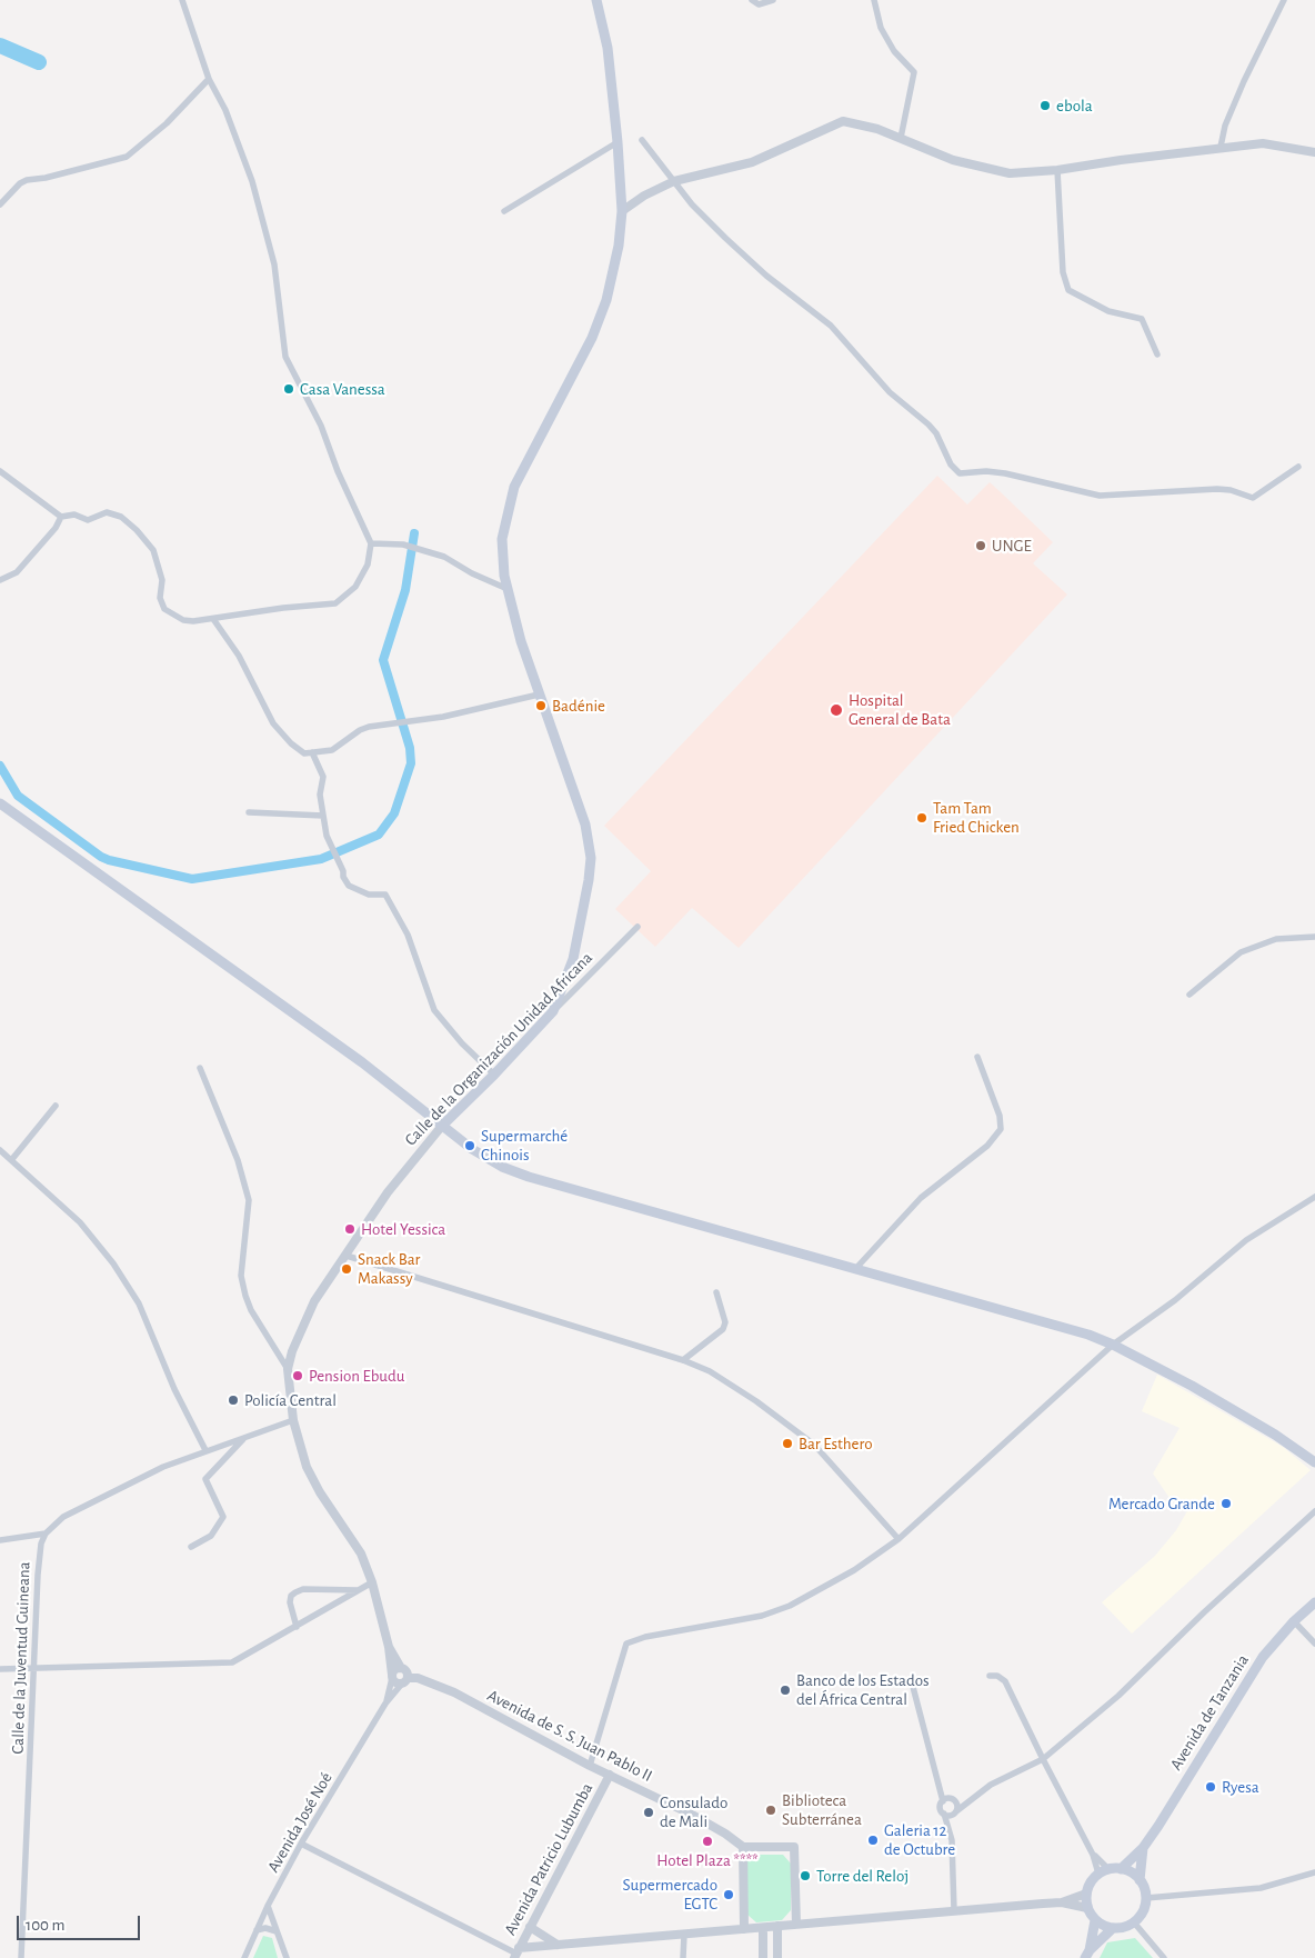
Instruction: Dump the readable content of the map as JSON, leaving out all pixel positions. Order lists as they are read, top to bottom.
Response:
{
  "streets": {
    "main road": ["Calle de la Organización Unidad Africana", "Avenida de Tanzania"],
    "street": [
      "Calle de la Juventud Guineana",
      "Avenida de S. S. Juan Pablo II",
      "Avenida José Noé",
      "Avenida Patricio Lubumba"
    ]
  },
  "crossings": [
    ["Calle de la Organización Unidad Africana", "Avenida de S. S. Juan Pablo II"],
    ["Calle de la Organización Unidad Africana", "Avenida José Noé"],
    ["Avenida de S. S. Juan Pablo II", "Avenida José Noé"],
    ["Avenida de S. S. Juan Pablo II", "Avenida Patricio Lubumba"]
  ],
  "places": [
    "ebola",
    "Casa Vanessa",
    "UNGE",
    "Badénie",
    "Hospital General de Bata",
    "Tam Tam Fried Chicken",
    "Supermarché Chinois",
    "Hotel Yessica",
    "Snack Bar Makassy",
    "Pension Ebudu",
    "Policía Central",
    "Bar Esthero",
    "Mercado Grande",
    "Banco de los Estados del África Central",
    "Ryesa",
    "Biblioteca Subterránea",
    "Consulado de Mali",
    "Galeria 12 de Octubre",
    "Hotel Plaza ****",
    "Torre del Reloj",
    "Supermercado EGTC"
  ],
  "scale_bar": "100 m"
}
